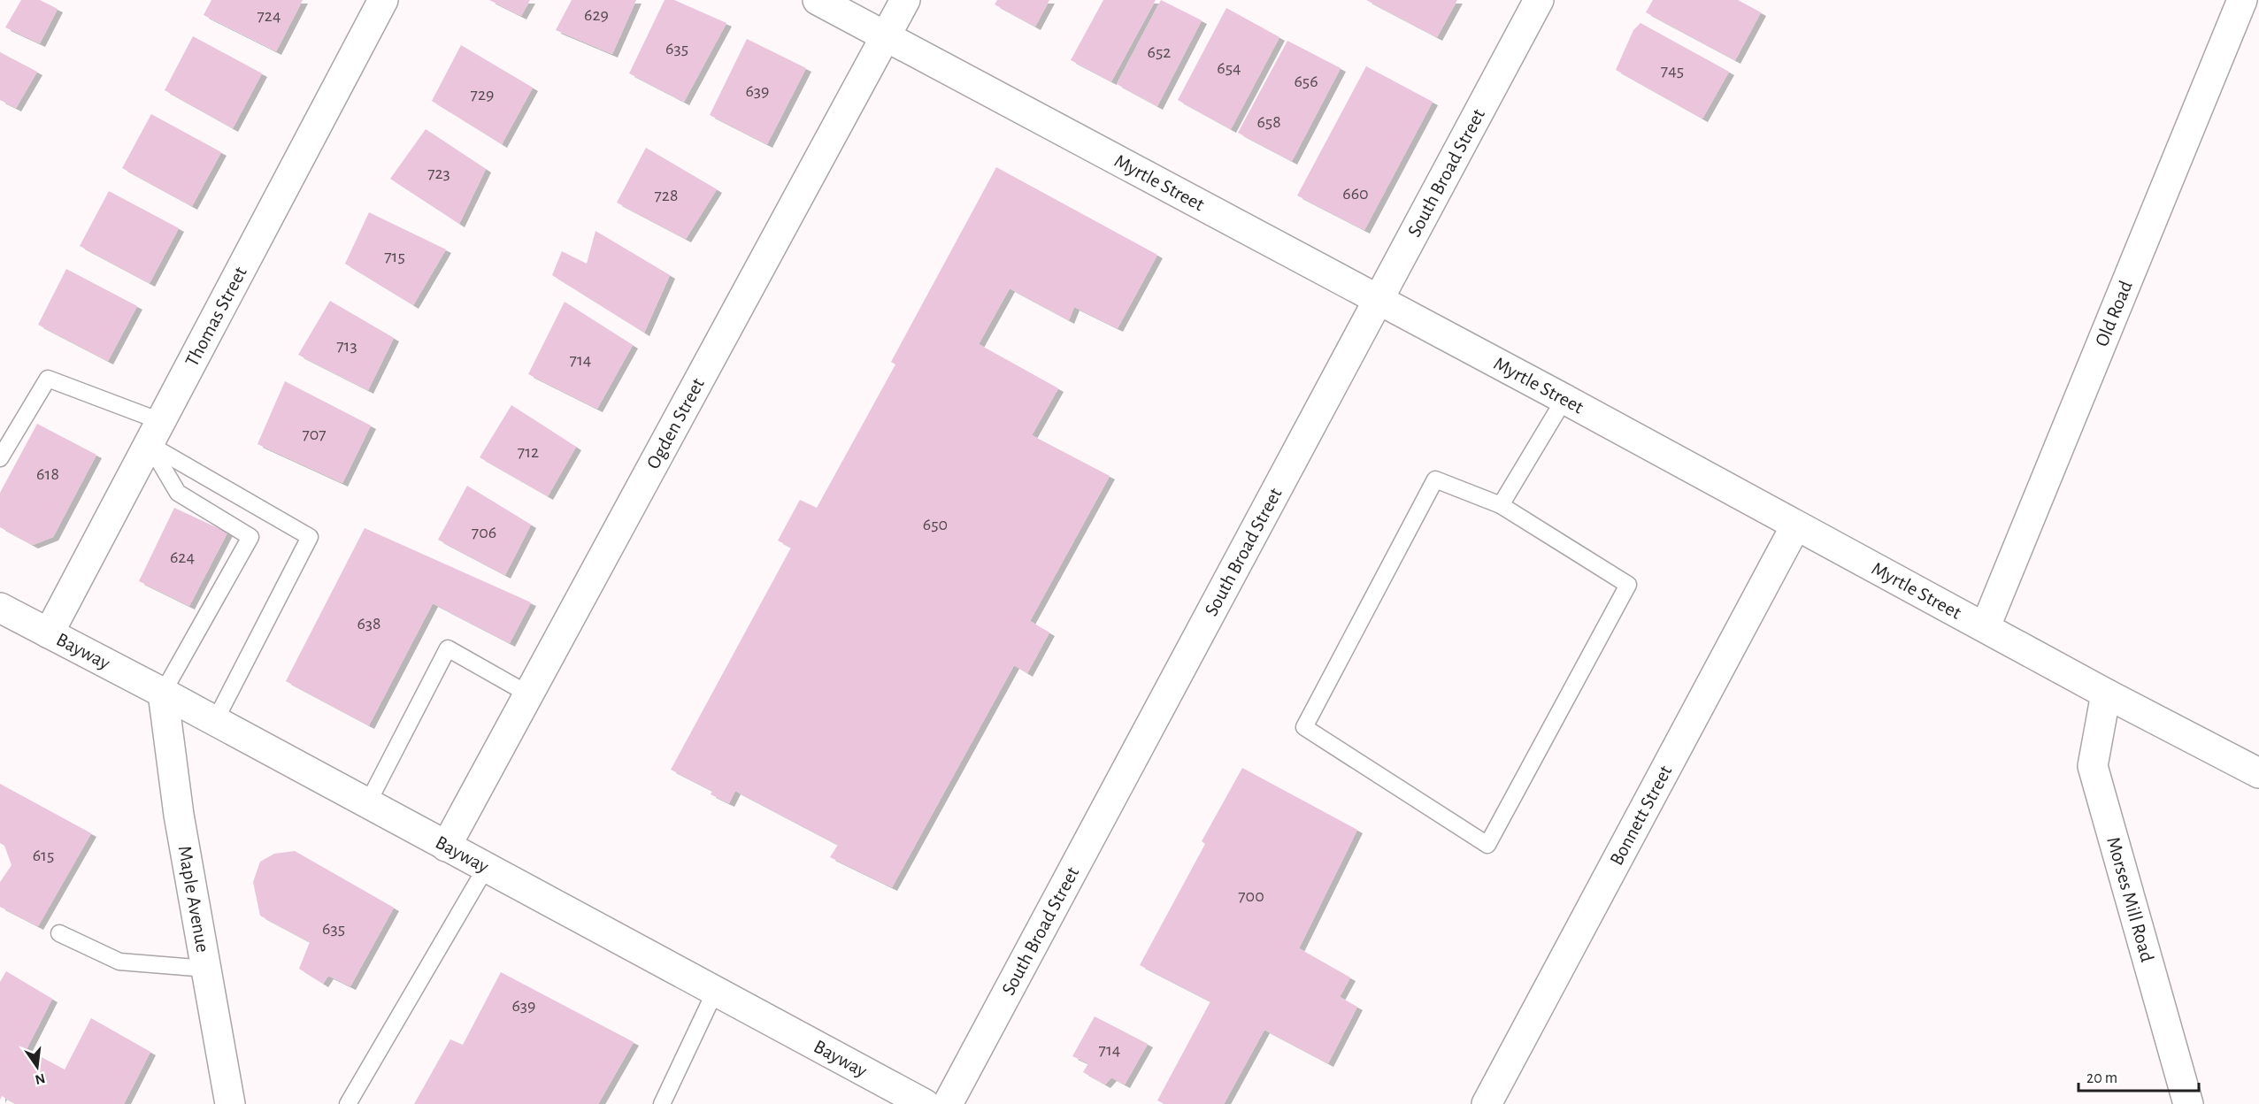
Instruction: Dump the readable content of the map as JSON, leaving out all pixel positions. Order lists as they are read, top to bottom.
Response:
{
  "streets": {
    "street": [
      "South Broad Street",
      "Myrtle Street",
      "Old Road",
      "Thomas Street",
      "Ogden Street",
      "Bayway",
      "Bonnett Street",
      "Maple Avenue",
      "Morses Mill Road"
    ]
  },
  "crossings": [
    ["South Broad Street", "Myrtle Street"],
    ["Myrtle Street", "Old Road"],
    ["Myrtle Street", "Ogden Street"],
    ["Myrtle Street", "Bonnett Street"],
    ["Myrtle Street", "Morses Mill Road"],
    ["Thomas Street", "Bayway"],
    ["Ogden Street", "Bayway"],
    ["Bayway", "Maple Avenue"]
  ],
  "house_numbers": [
    "629",
    "724",
    "635",
    "652",
    "654",
    "745",
    "656",
    "639",
    "729",
    "658",
    "723",
    "660",
    "728",
    "715",
    "713",
    "714",
    "707",
    "712",
    "618",
    "650",
    "706",
    "624",
    "638",
    "615",
    "700",
    "635",
    "639",
    "714"
  ],
  "scale_bar": "20 m",
  "north": "bottom"
}
